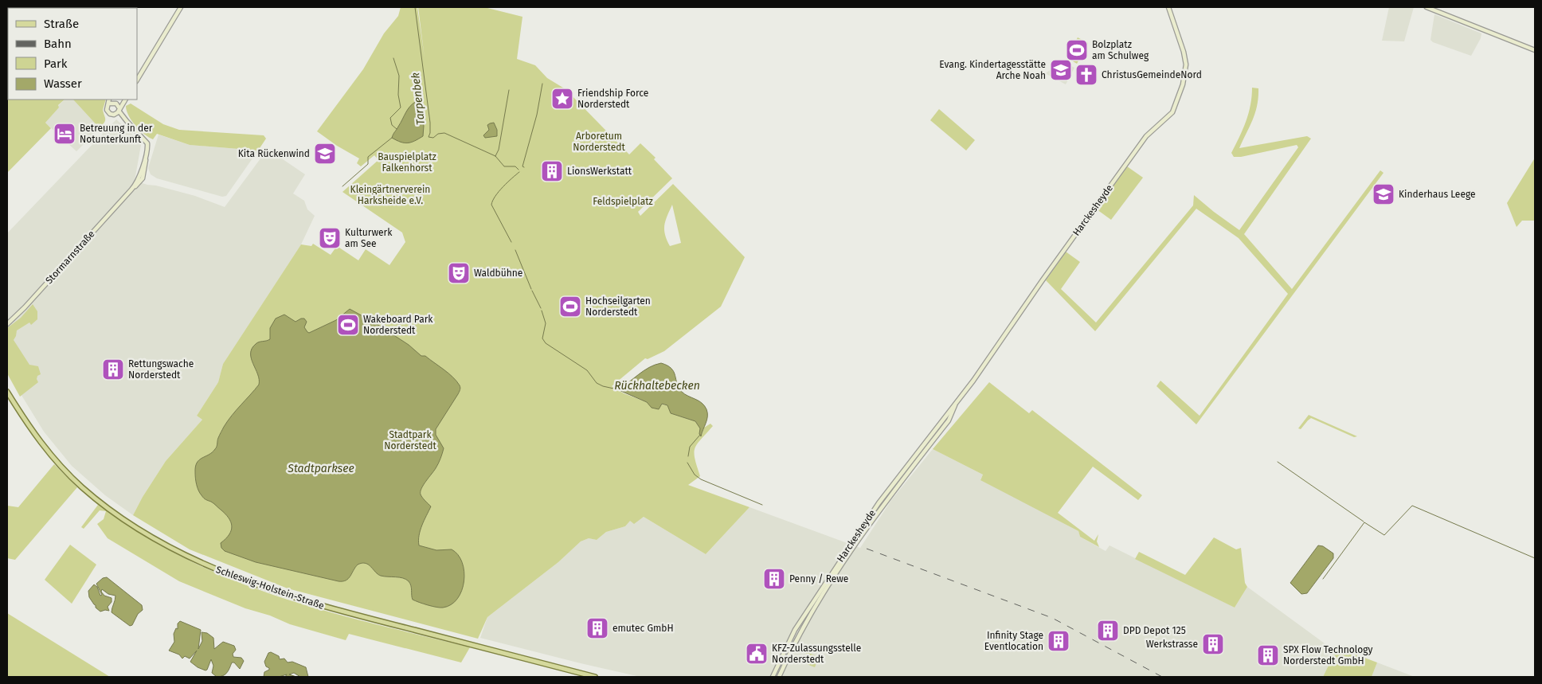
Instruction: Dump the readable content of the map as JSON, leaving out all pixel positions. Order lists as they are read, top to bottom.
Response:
{
  "streets": {
    "main road": ["Harckesheyde", "Stormarnstraße", "Schleswig-Holstein-Straße"]
  },
  "water": ["Tarpenbek", "Rückhaltebecken", "Stadtparksee"],
  "parks": [
    "Arboretum Norderstedt",
    "Bauspielplatz Falkenhorst",
    "Kleingärtnerverein Harksheide e.V.",
    "Feldspielplatz",
    "Stadtpark Norderstedt"
  ],
  "places": {
    "sports": ["Bolzplatz am Schulweg", "Hochseilgarten Norderstedt", "Wakeboard Park Norderstedt"],
    "school or university": ["Evang. Kindertagesstätte Arche Noah", "Kita Rückenwind", "Kinderhaus Leege"],
    "church": ["ChristusGemeindeNord"],
    "place": ["Friendship Force Norderstedt"],
    "hotel": ["Betreuung in der Notunterkunft"],
    "building": [
      "LionsWerkstatt",
      "Rettungswache Norderstedt",
      "Penny / Rewe",
      "emutec GmbH",
      "DPD Depot 125",
      "Infinity Stage Eventlocation",
      "Werkstrasse",
      "SPX Flow Technology Norderstedt GmbH"
    ],
    "theatre": ["Kulturwerk am See", "Waldbühne"],
    "public building": ["KFZ-Zulassungsstelle Norderstedt"]
  },
  "legend": [
    "Straße",
    "Bahn",
    "Park",
    "Wasser"
  ]
}
